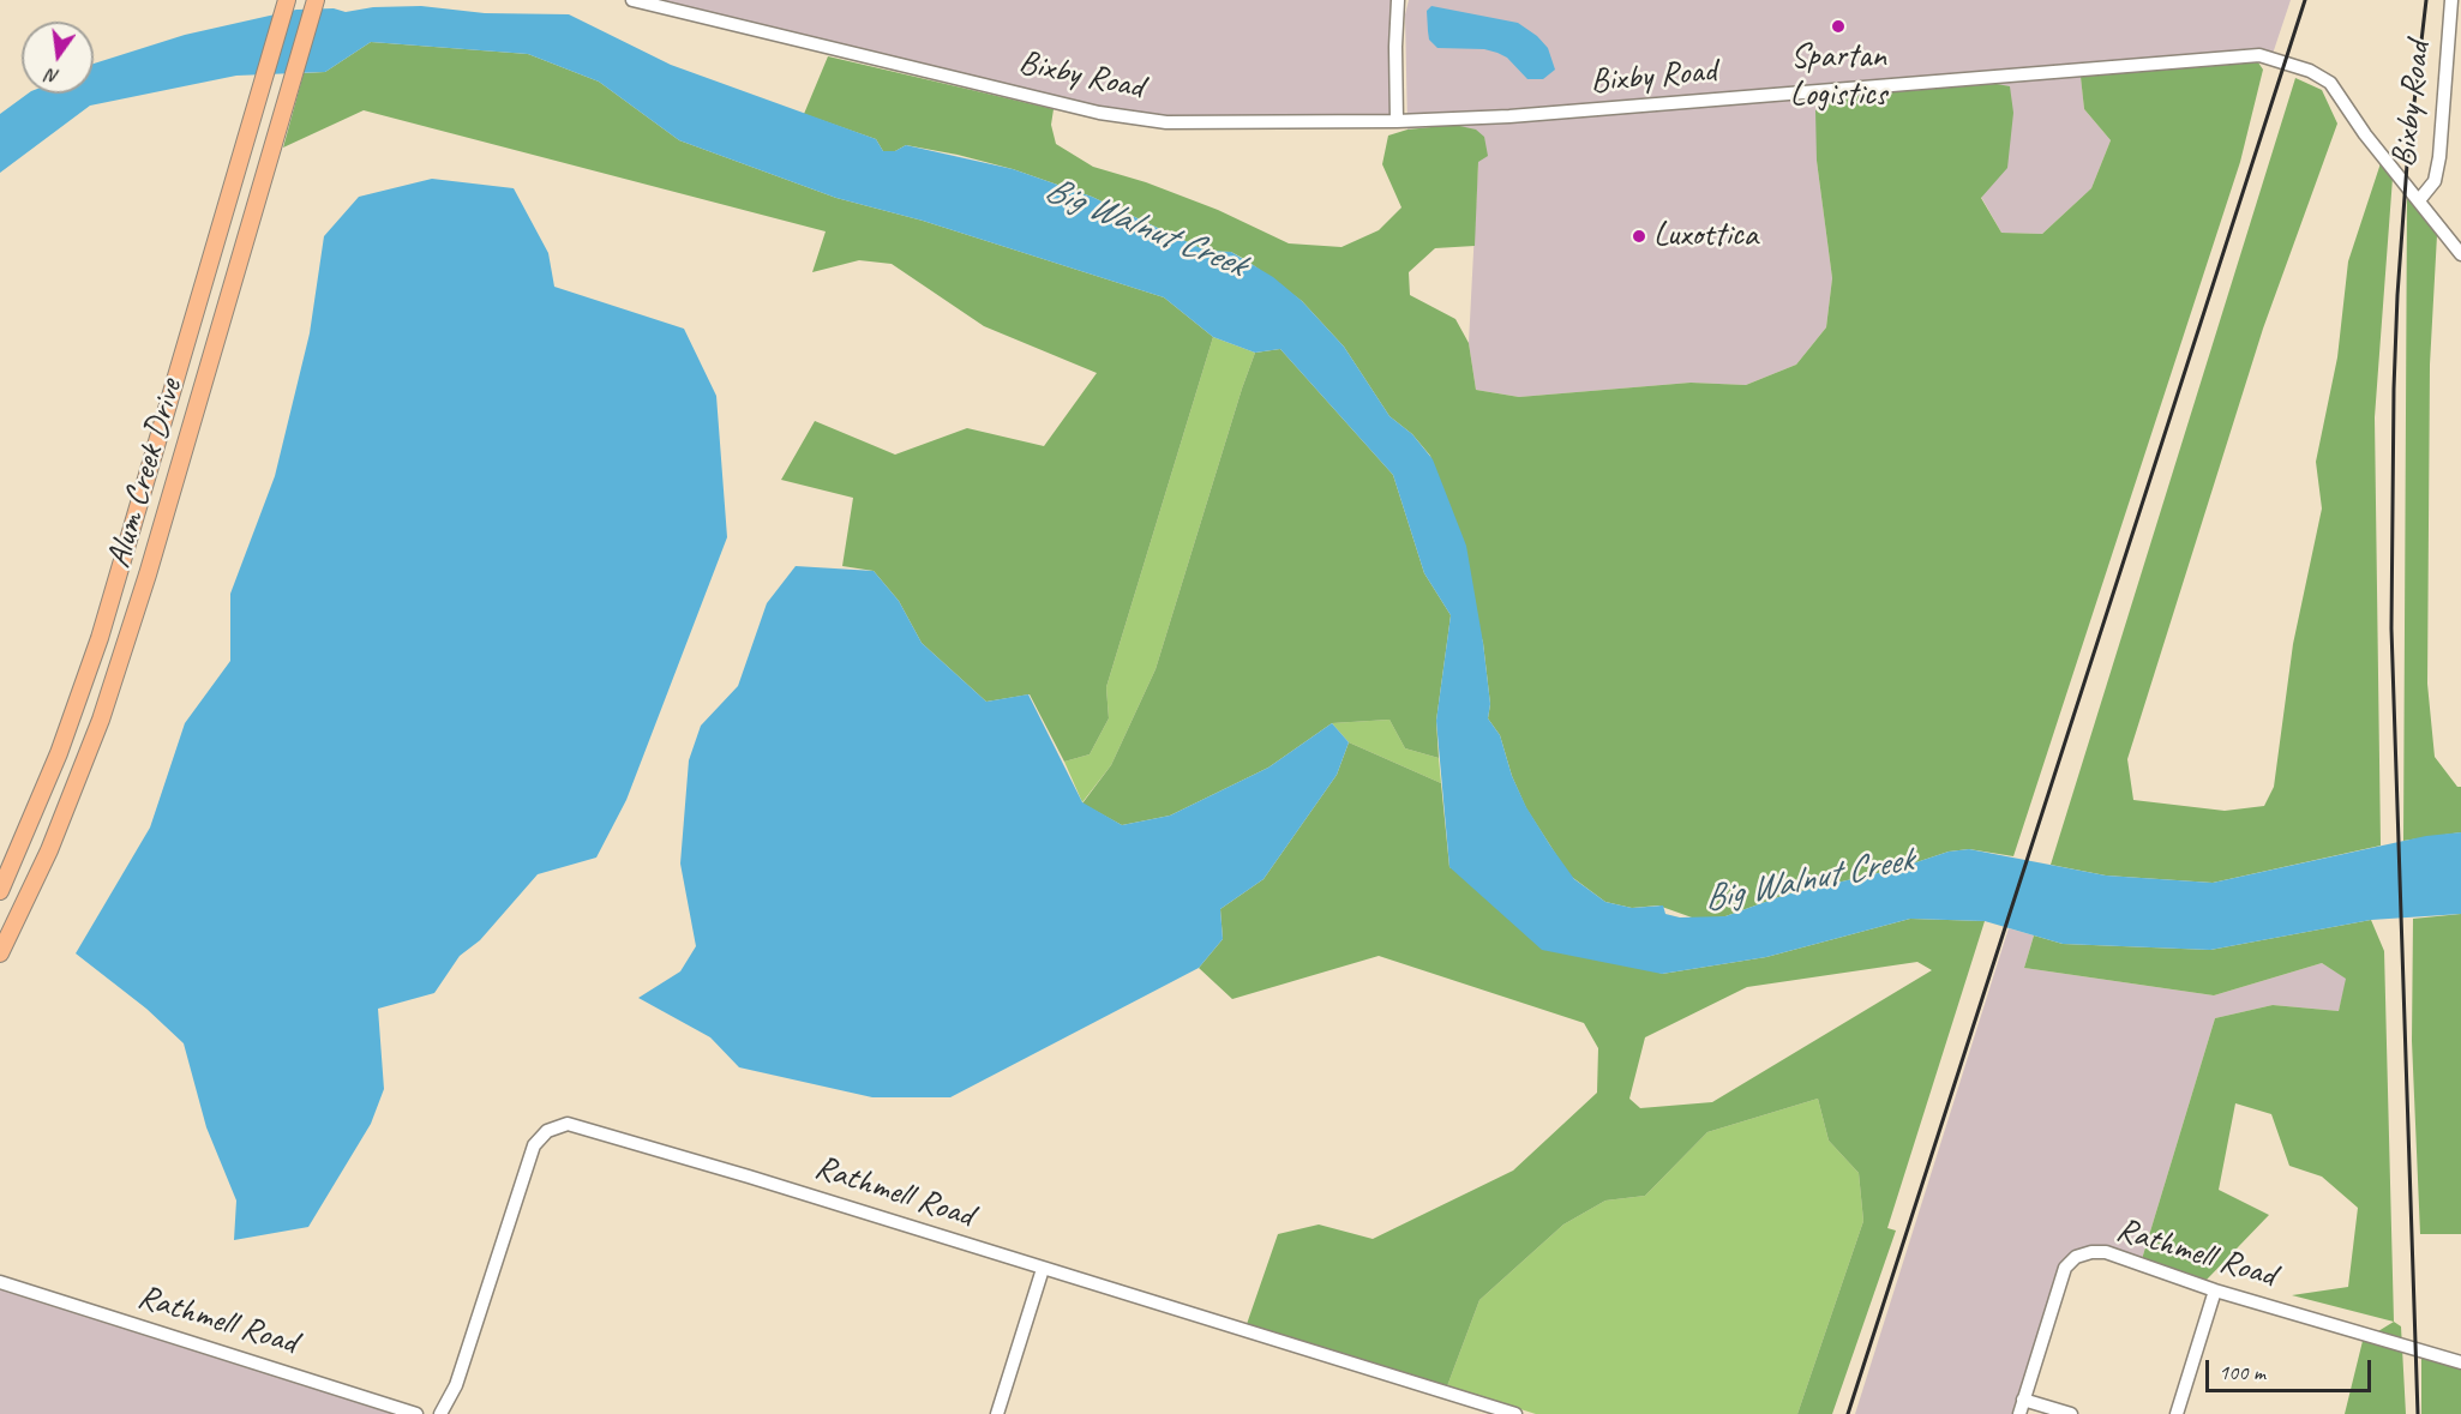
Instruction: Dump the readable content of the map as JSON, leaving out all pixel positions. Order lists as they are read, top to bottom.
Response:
{
  "streets": {
    "main road": ["Alum Creek Drive"],
    "street": ["Bixby Road", "Rathmell Road"]
  },
  "water": ["Big Walnut Creek"],
  "places": ["Spartan Logistics", "Luxottica"],
  "scale_bar": "100 m",
  "north": "bottom"
}
